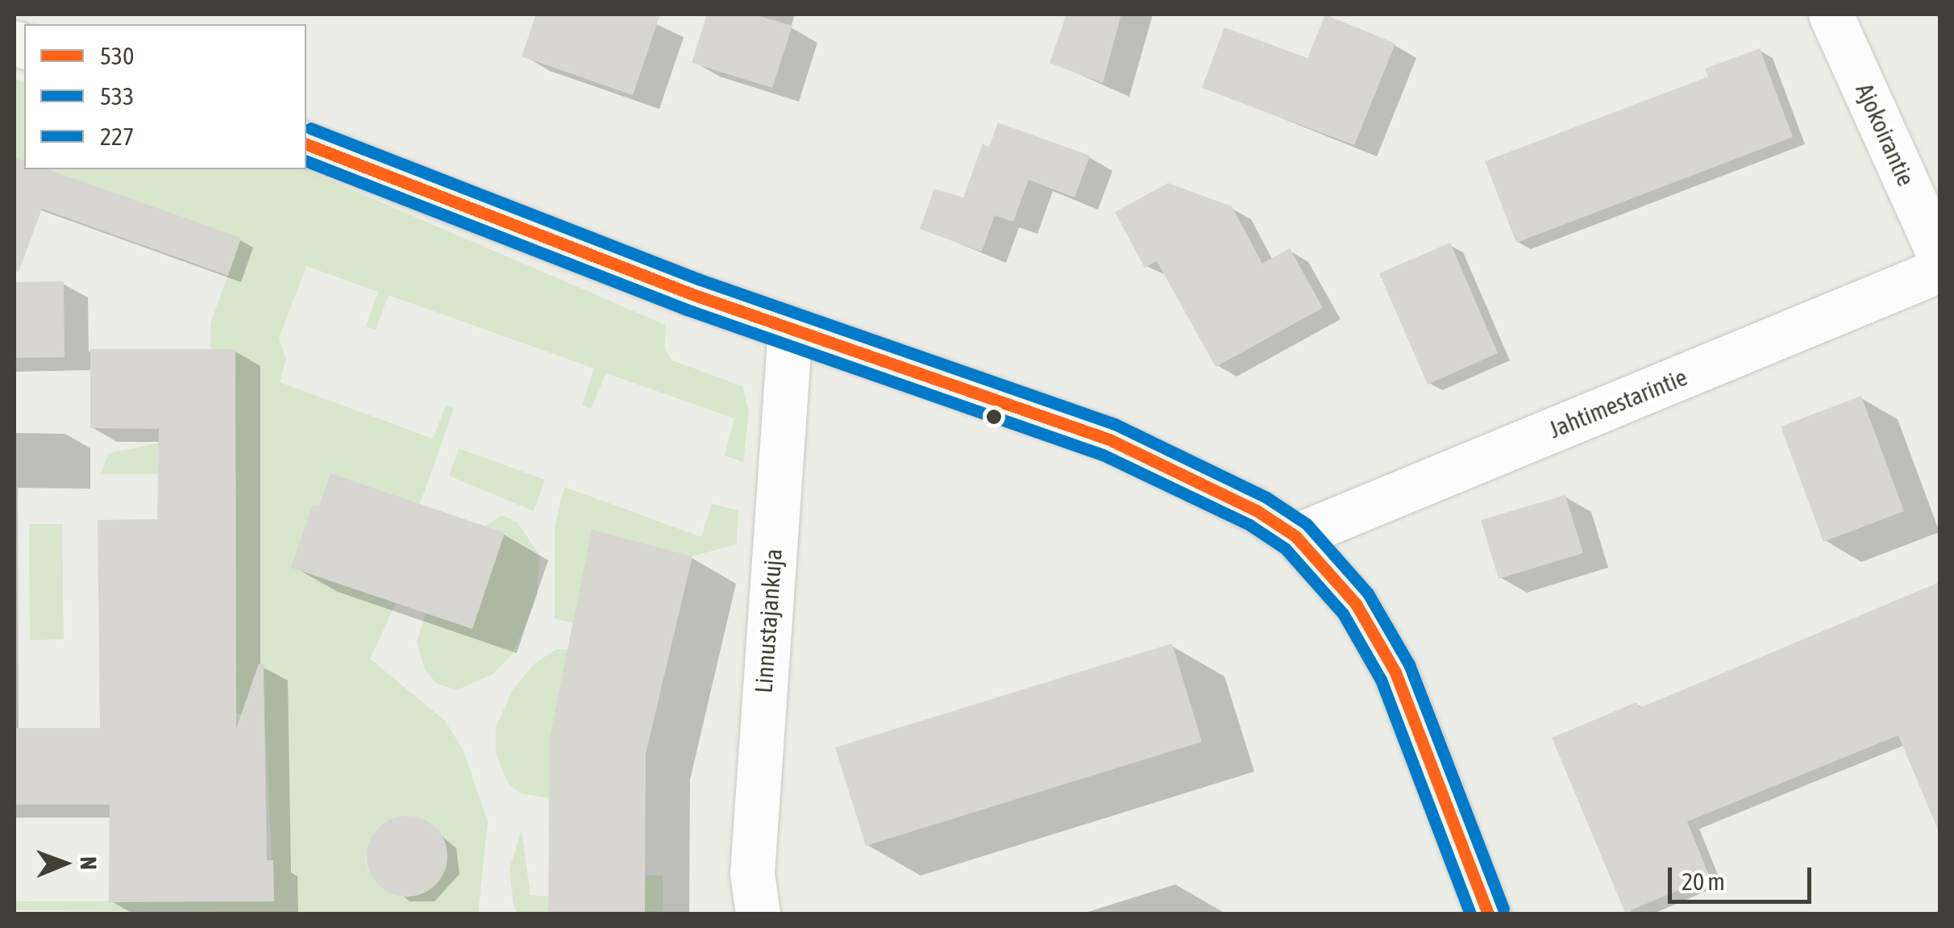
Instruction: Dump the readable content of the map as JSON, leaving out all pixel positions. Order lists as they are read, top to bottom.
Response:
{
  "streets": {
    "street": ["Ajokoirantie", "Jahtimestarintie", "Linnustajankuja"]
  },
  "lines": ["transit line 227", "transit line 530", "transit line 533"],
  "legend": ["530", "533", "227"],
  "scale_bar": "20 m",
  "north": "right"
}
